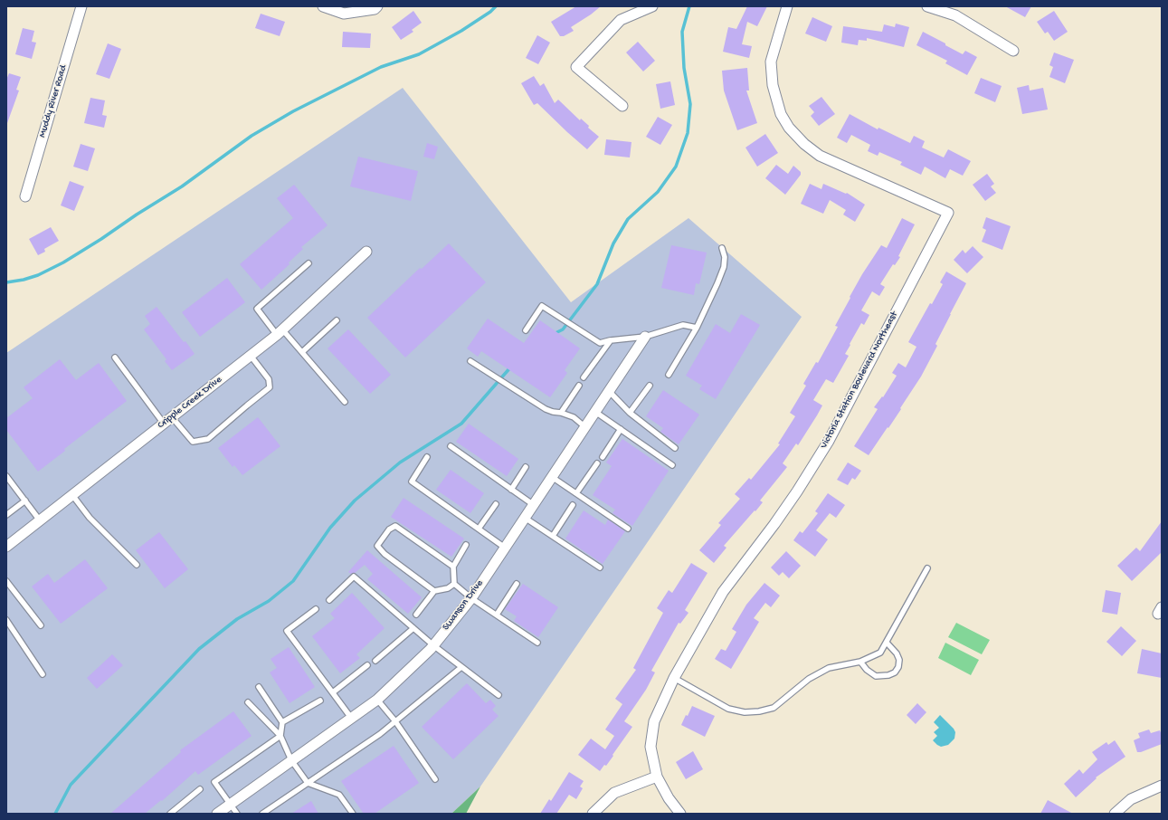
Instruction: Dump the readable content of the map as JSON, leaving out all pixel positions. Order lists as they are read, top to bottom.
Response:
{
  "streets": {
    "street": [
      "Muddy River Road",
      "Victoria Station Boulevard Northeast",
      "Cripple Creek Drive",
      "Swanson Drive"
    ]
  }
}
